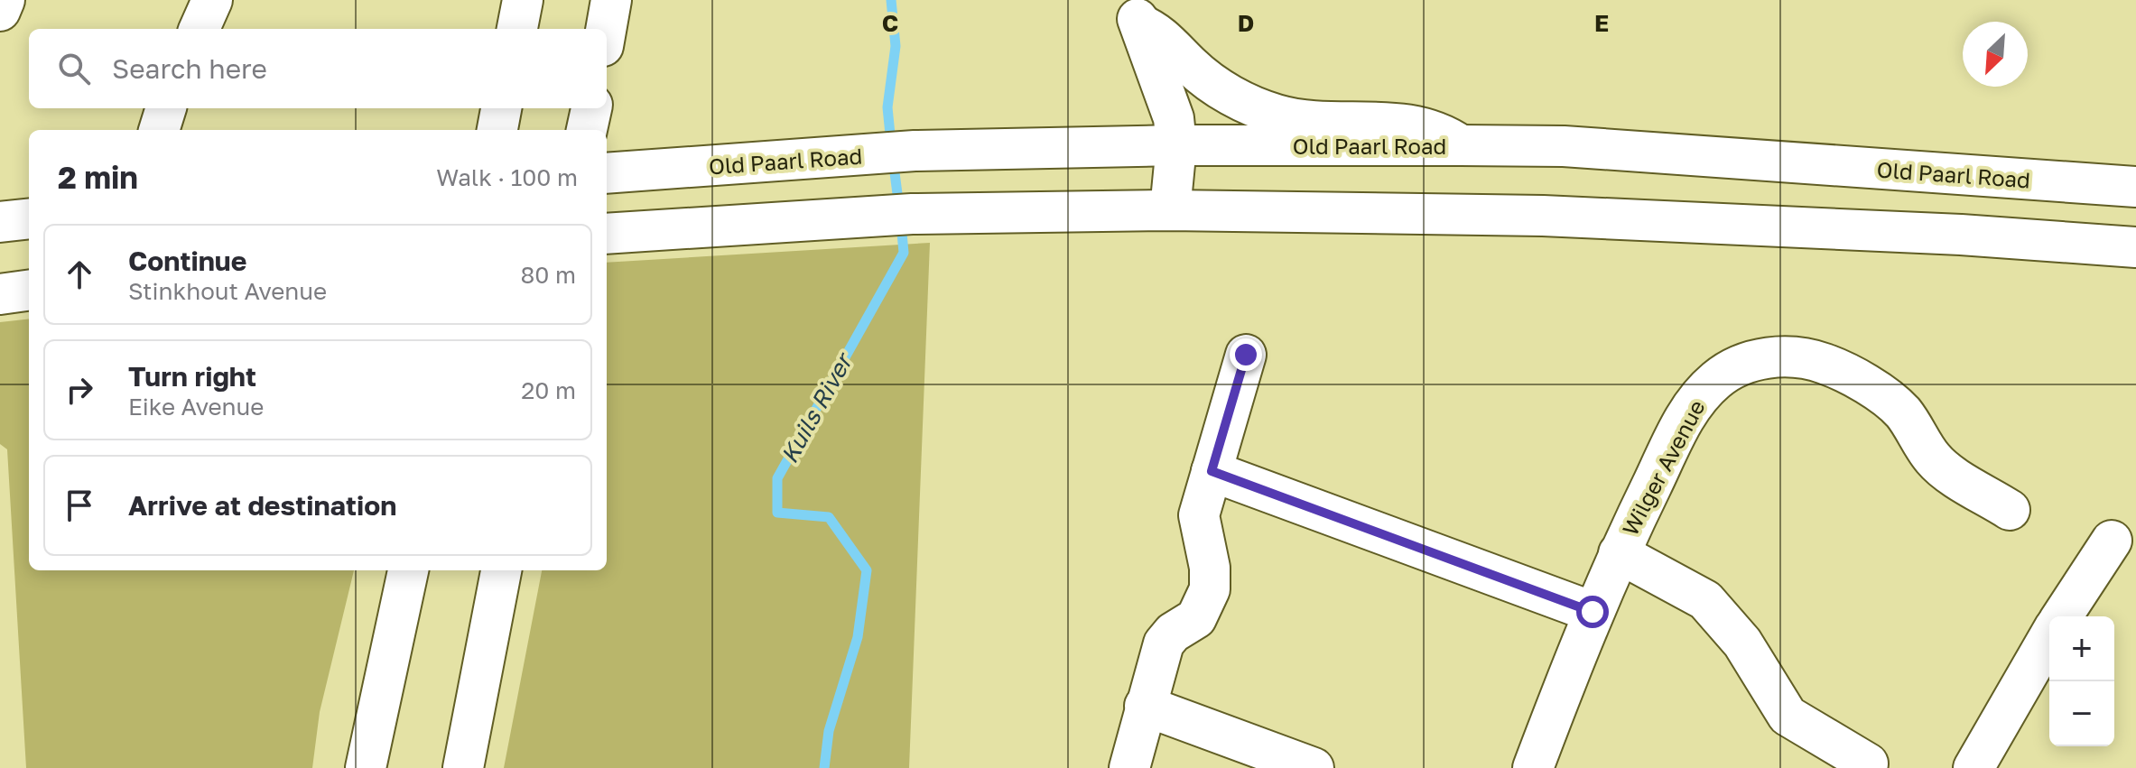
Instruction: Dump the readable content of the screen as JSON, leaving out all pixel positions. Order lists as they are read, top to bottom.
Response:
{
  "streets": {
    "main road": ["Old Paarl Road", "Wilger Avenue"]
  },
  "water": ["Kuils River"],
  "north": "bottom left",
  "page": {
    "search": "Search here",
    "heading": ["2 min", "Walk · 100 m"],
    "list": [
      ["Continue", "Stinkhout Avenue", "80 m"],
      ["Turn right", "Eike Avenue", "20 m"],
      "Arrive at destination"
    ],
    "map_buttons": ["+", "−"]
  },
  "grid": {
    "columns": ["C", "D", "E"]
  }
}
